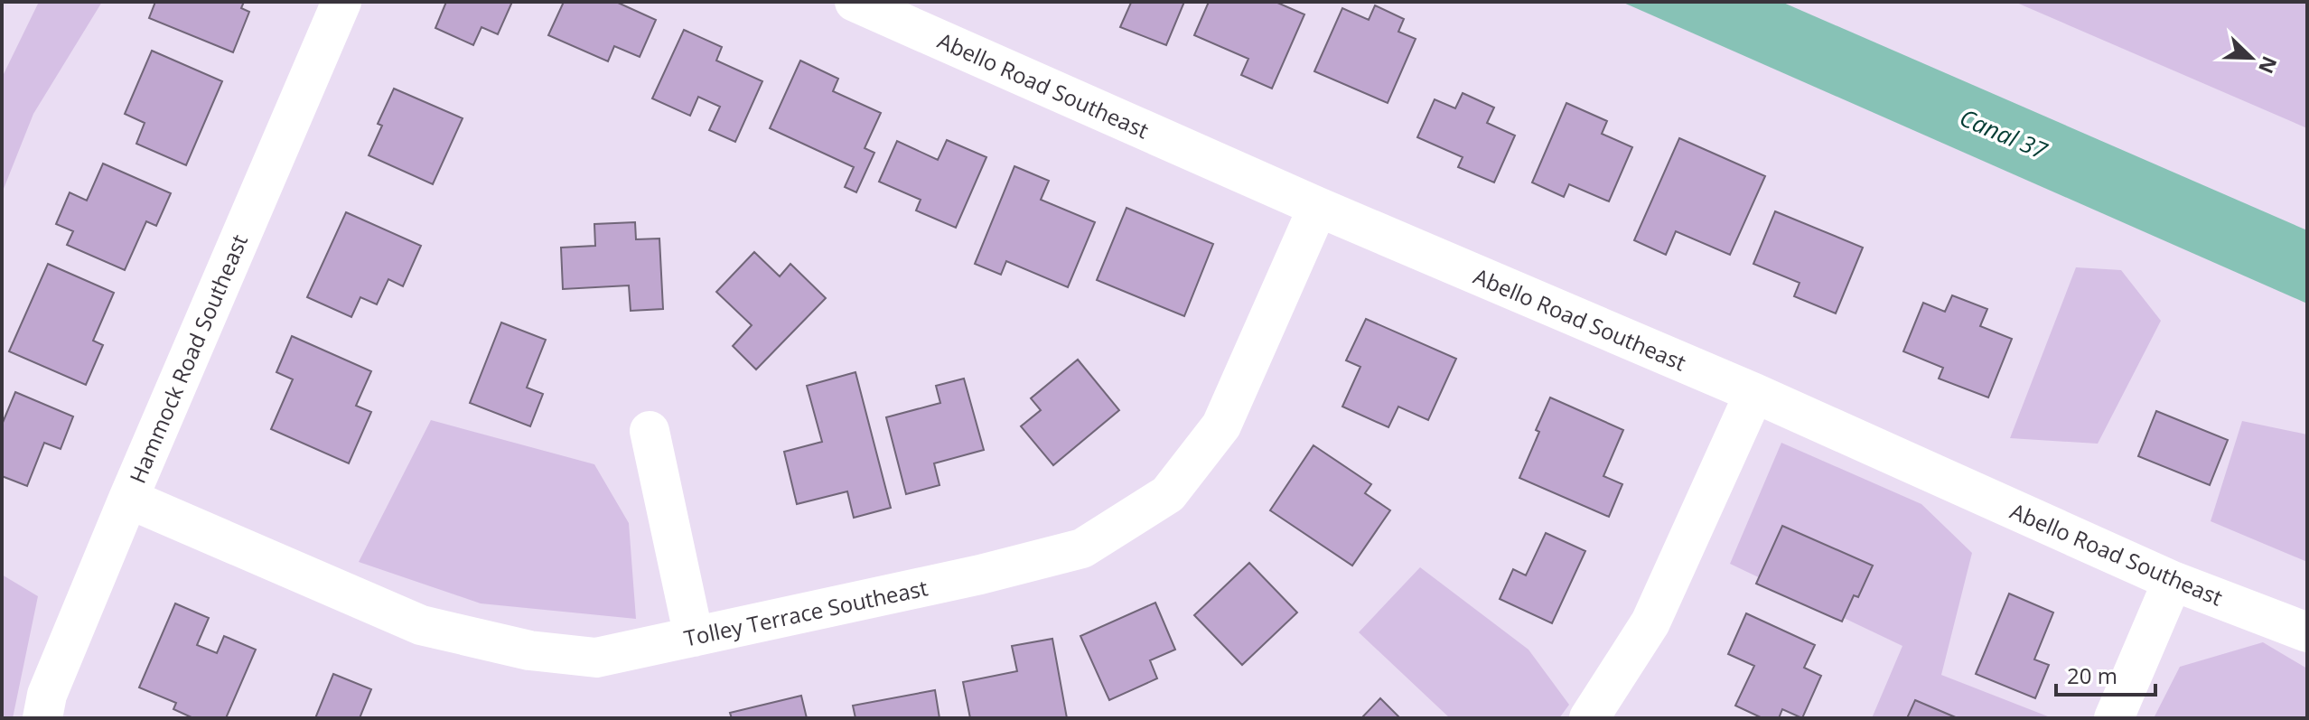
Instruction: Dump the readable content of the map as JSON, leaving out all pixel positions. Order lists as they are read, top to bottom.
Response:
{
  "streets": {
    "street": ["Abello Road Southeast", "Hammock Road Southeast", "Tolley Terrace Southeast"]
  },
  "crossings": [
    ["Abello Road Southeast", "Tolley Terrace Southeast"],
    ["Hammock Road Southeast", "Tolley Terrace Southeast"]
  ],
  "water": ["Canal 37"],
  "scale_bar": "20 m",
  "north": "bottom right"
}
